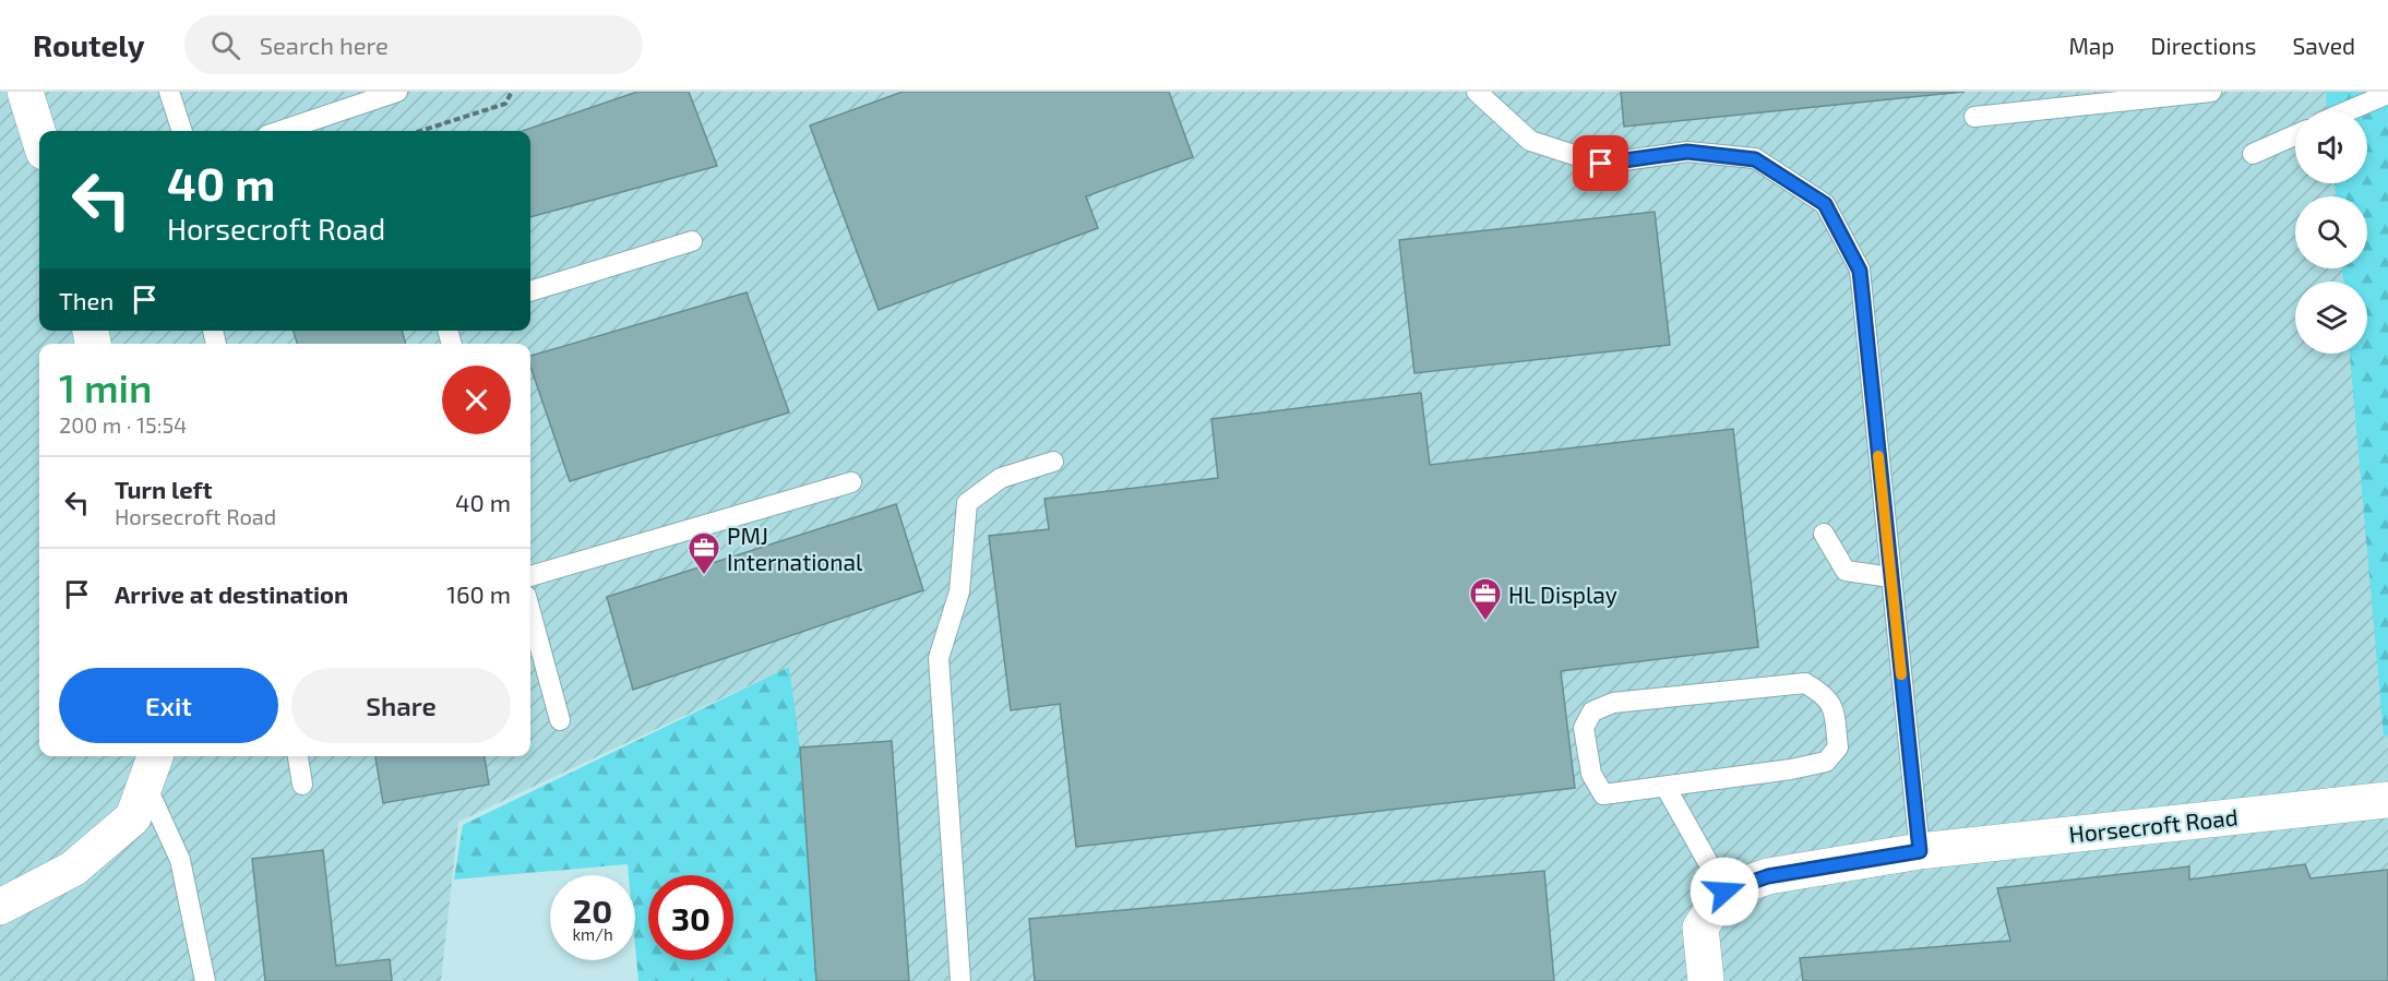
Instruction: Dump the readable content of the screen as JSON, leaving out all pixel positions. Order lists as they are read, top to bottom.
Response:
{
  "streets": {
    "street": ["Horsecroft Road"]
  },
  "places": {
    "office": ["PMJ International", "HL Display"]
  },
  "page": {
    "header": "Routely",
    "search": "Search here",
    "nav": ["Map", "Directions", "Saved"],
    "turn": ["40 m", "Horsecroft Road"],
    "then": "Then",
    "heading": ["1 min", "200 m · 15:54"],
    "list": [
      {
        "name": "Turn left",
        "note": "Horsecroft Road",
        "value": "40 m"
      },
      {
        "name": "Arrive at destination",
        "value": "160 m"
      }
    ],
    "buttons": ["Exit", "Share"],
    "speed": "20 km/h",
    "limit": "30"
  }
}
